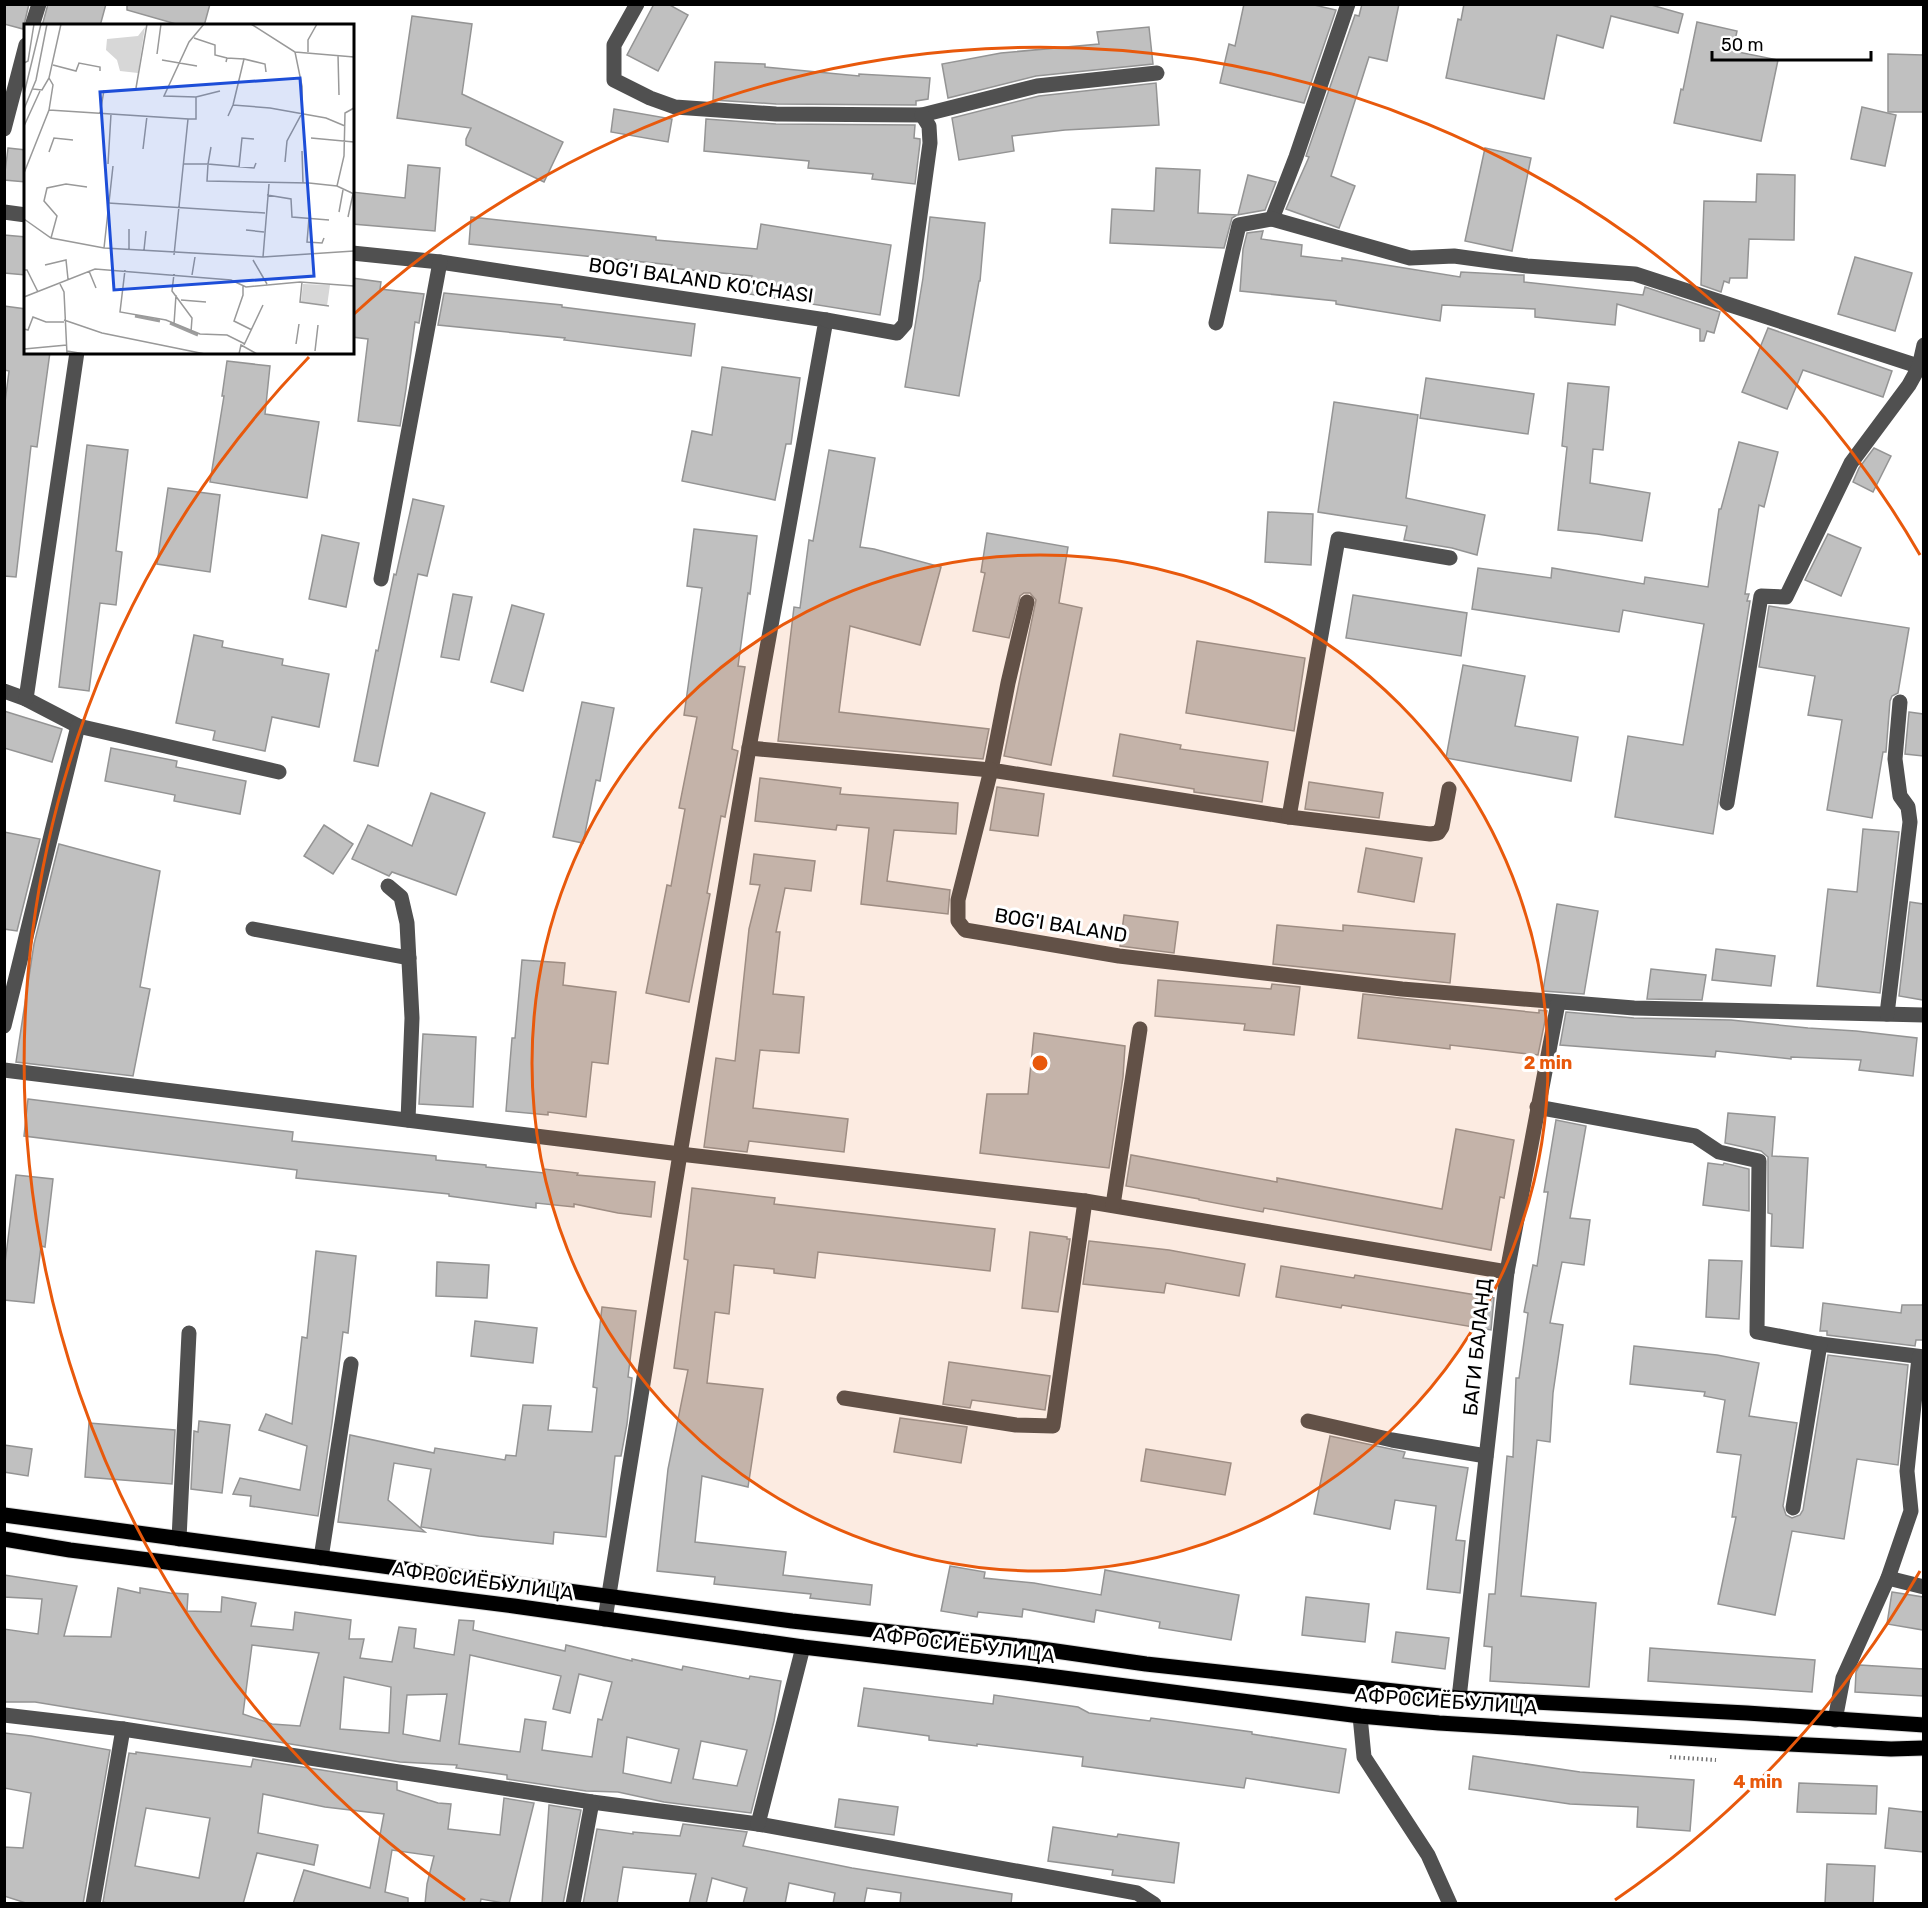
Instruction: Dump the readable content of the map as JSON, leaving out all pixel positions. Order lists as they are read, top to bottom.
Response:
{
  "streets": {
    "main road": ["АФРОСИЁБ УЛИЦА"],
    "street": ["BOG'I BALAND KO'CHASI", "BOG'I BALAND", "БАГИ БАЛАНД"]
  },
  "crossings": [
    ["BOG'I BALAND KO'CHASI", "АФРОСИЁБ УЛИЦА"],
    ["BOG'I BALAND", "БАГИ БАЛАНД"],
    ["БАГИ БАЛАНД", "АФРОСИЁБ УЛИЦА"]
  ],
  "scale_bar": "50 m",
  "rings": ["2 min", "4 min"]
}
